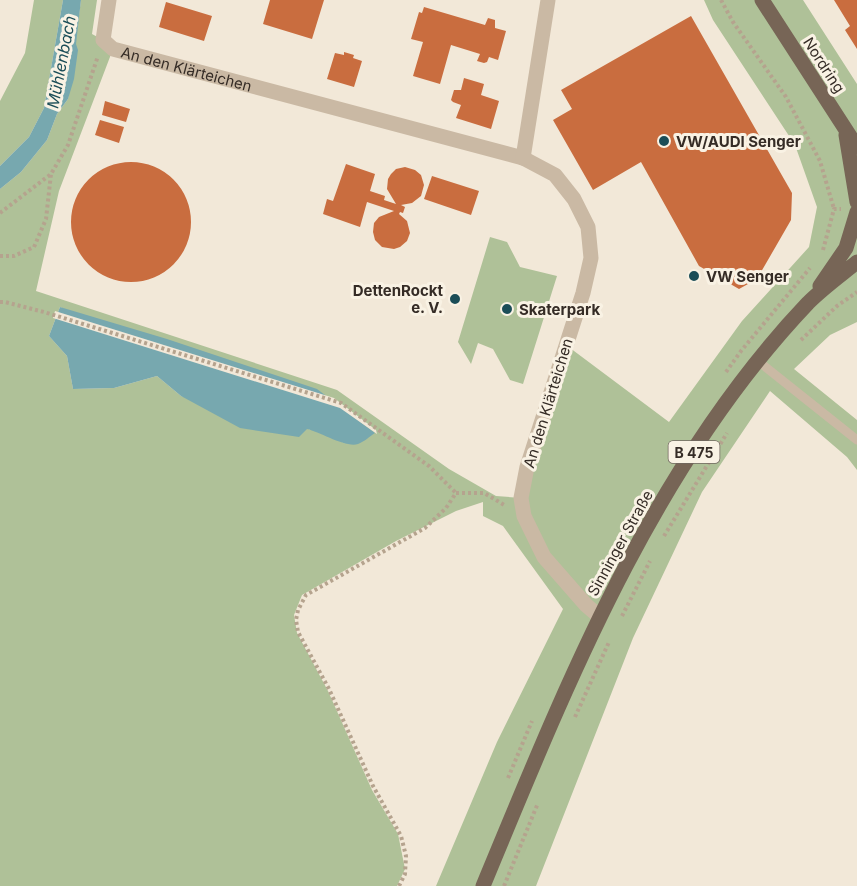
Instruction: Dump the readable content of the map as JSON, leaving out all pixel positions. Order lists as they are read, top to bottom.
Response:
{
  "streets": {
    "main road": ["Nordring", "B 475", "Sinninger Straße"],
    "street": ["An den Klärteichen"]
  },
  "crossings": [
    ["An den Klärteichen", "Sinninger Straße"],
    ["B 475", "Sinninger Straße"]
  ],
  "water": ["Mühlenbach"],
  "places": [
    "VW/AUDI Senger",
    "VW Senger",
    "DettenRockt e. V.",
    "Skaterpark"
  ]
}
